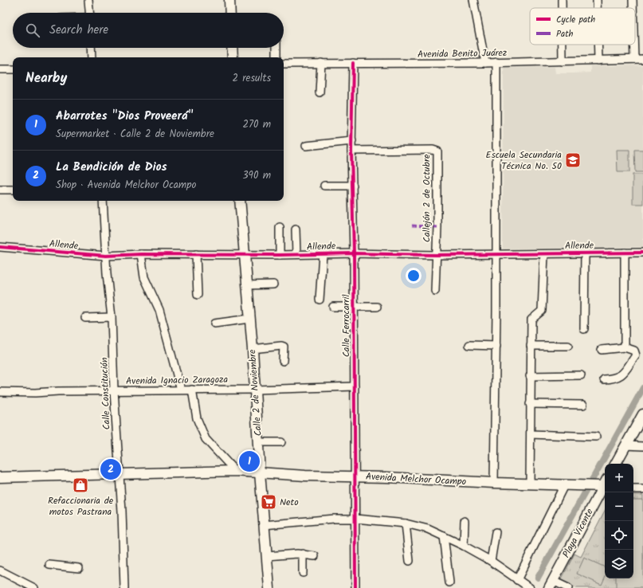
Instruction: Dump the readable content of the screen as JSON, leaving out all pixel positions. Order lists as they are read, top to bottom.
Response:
{
  "streets": {
    "main road": ["Calle 2 de Noviembre", "Avenida Melchor Ocampo", "Playa Vicente"],
    "street": [
      "Avenida Benito Juárez",
      "Callejón 2 de Octubre",
      "Allende",
      "Calle Ferrocarril",
      "Avenida Ignacio Zaragoza",
      "Calle Constitución"
    ]
  },
  "crossings": [
    ["Avenida Benito Juárez", "Calle Ferrocarril"],
    ["Callejón 2 de Octubre", "Allende"],
    ["Callejón 2 de Octubre", "Calle Ferrocarril"],
    ["Allende", "Calle Ferrocarril"],
    ["Allende", "Calle 2 de Noviembre"],
    ["Allende", "Calle Constitución"],
    ["Calle Ferrocarril", "Avenida Ignacio Zaragoza"],
    ["Calle Ferrocarril", "Avenida Melchor Ocampo"],
    ["Avenida Ignacio Zaragoza", "Calle 2 de Noviembre"],
    ["Avenida Ignacio Zaragoza", "Calle Constitución"],
    ["Calle 2 de Noviembre", "Avenida Melchor Ocampo"],
    ["Calle Constitución", "Avenida Melchor Ocampo"],
    ["Avenida Melchor Ocampo", "Playa Vicente"]
  ],
  "places": {
    "school or university": ["Escuela Secundaria Técnica No. 50"],
    "shop": ["Refaccionaria de motos Pastrana"],
    "supermarket": ["Neto"]
  },
  "legend": ["Cycle path", "Path"],
  "page": {
    "search": "Search here",
    "heading": ["Nearby", "2 results"],
    "list": [
      {
        "mark": "1",
        "name": "Abarrotes \"Dios Proveerá\"",
        "note": "Supermarket · Calle 2 de Noviembre",
        "value": "270 m"
      },
      {
        "mark": "2",
        "name": "La Bendición de Dios",
        "note": "Shop · Avenida Melchor Ocampo",
        "value": "390 m"
      }
    ],
    "pins": ["1", "2"],
    "map_buttons": ["+", "−"]
  }
}
